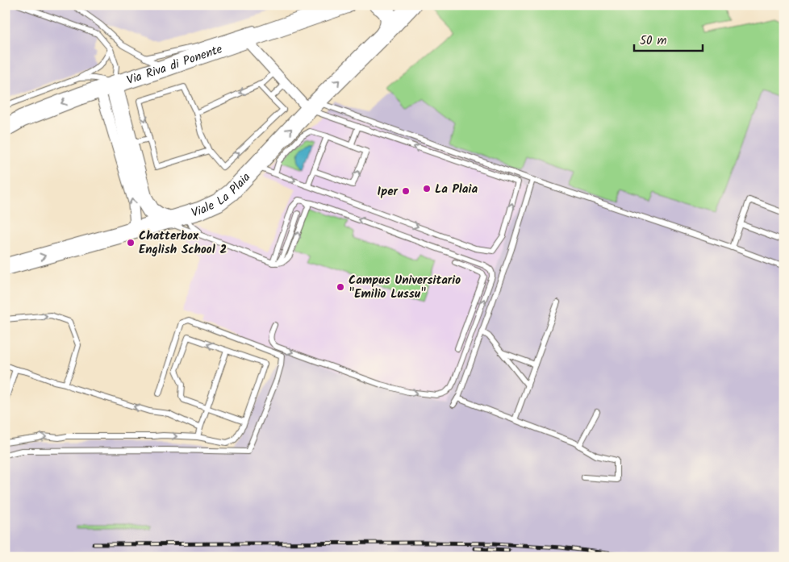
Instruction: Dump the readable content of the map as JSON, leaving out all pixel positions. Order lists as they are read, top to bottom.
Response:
{
  "streets": {
    "main road": ["Via Riva di Ponente", "Viale La Plaia"]
  },
  "one_way": ["Viale La Plaia"],
  "places": [
    "La Plaia",
    "Iper",
    "Chatterbox English School 2",
    "Campus Universitario \"Emilio Lussu\""
  ],
  "scale_bar": "50 m"
}
